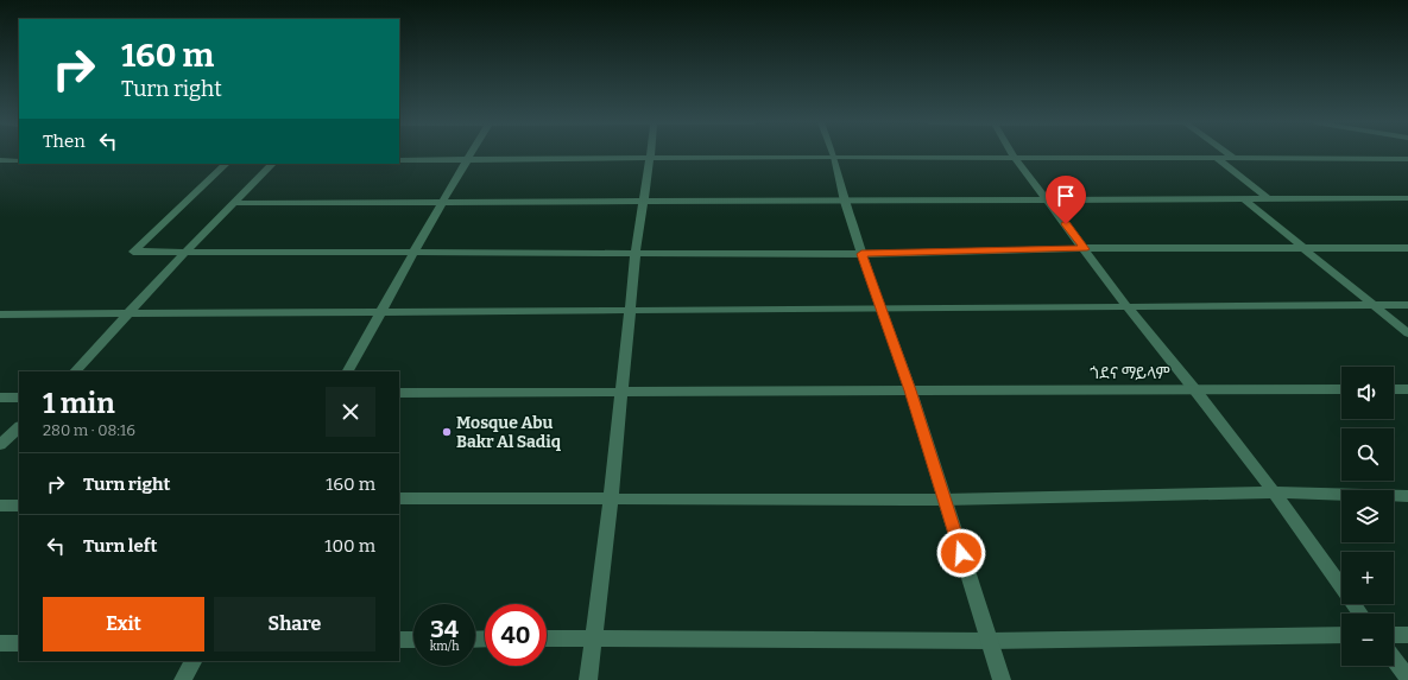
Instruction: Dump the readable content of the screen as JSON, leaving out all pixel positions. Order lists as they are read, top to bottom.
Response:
{
  "streets": {
    "street": ["ጎደና ማይላም"]
  },
  "places": ["Mosque Abu Bakr Al Sadiq"],
  "page": {
    "turn": ["160 m", "Turn right"],
    "then": "Then",
    "map_buttons": ["+", "−"],
    "heading": ["1 min", "280 m · 08:16"],
    "list": [
      {
        "name": "Turn right",
        "value": "160 m"
      },
      {
        "name": "Turn left",
        "value": "100 m"
      }
    ],
    "buttons": ["Exit", "Share"],
    "speed": "34 km/h",
    "limit": "40"
  }
}
